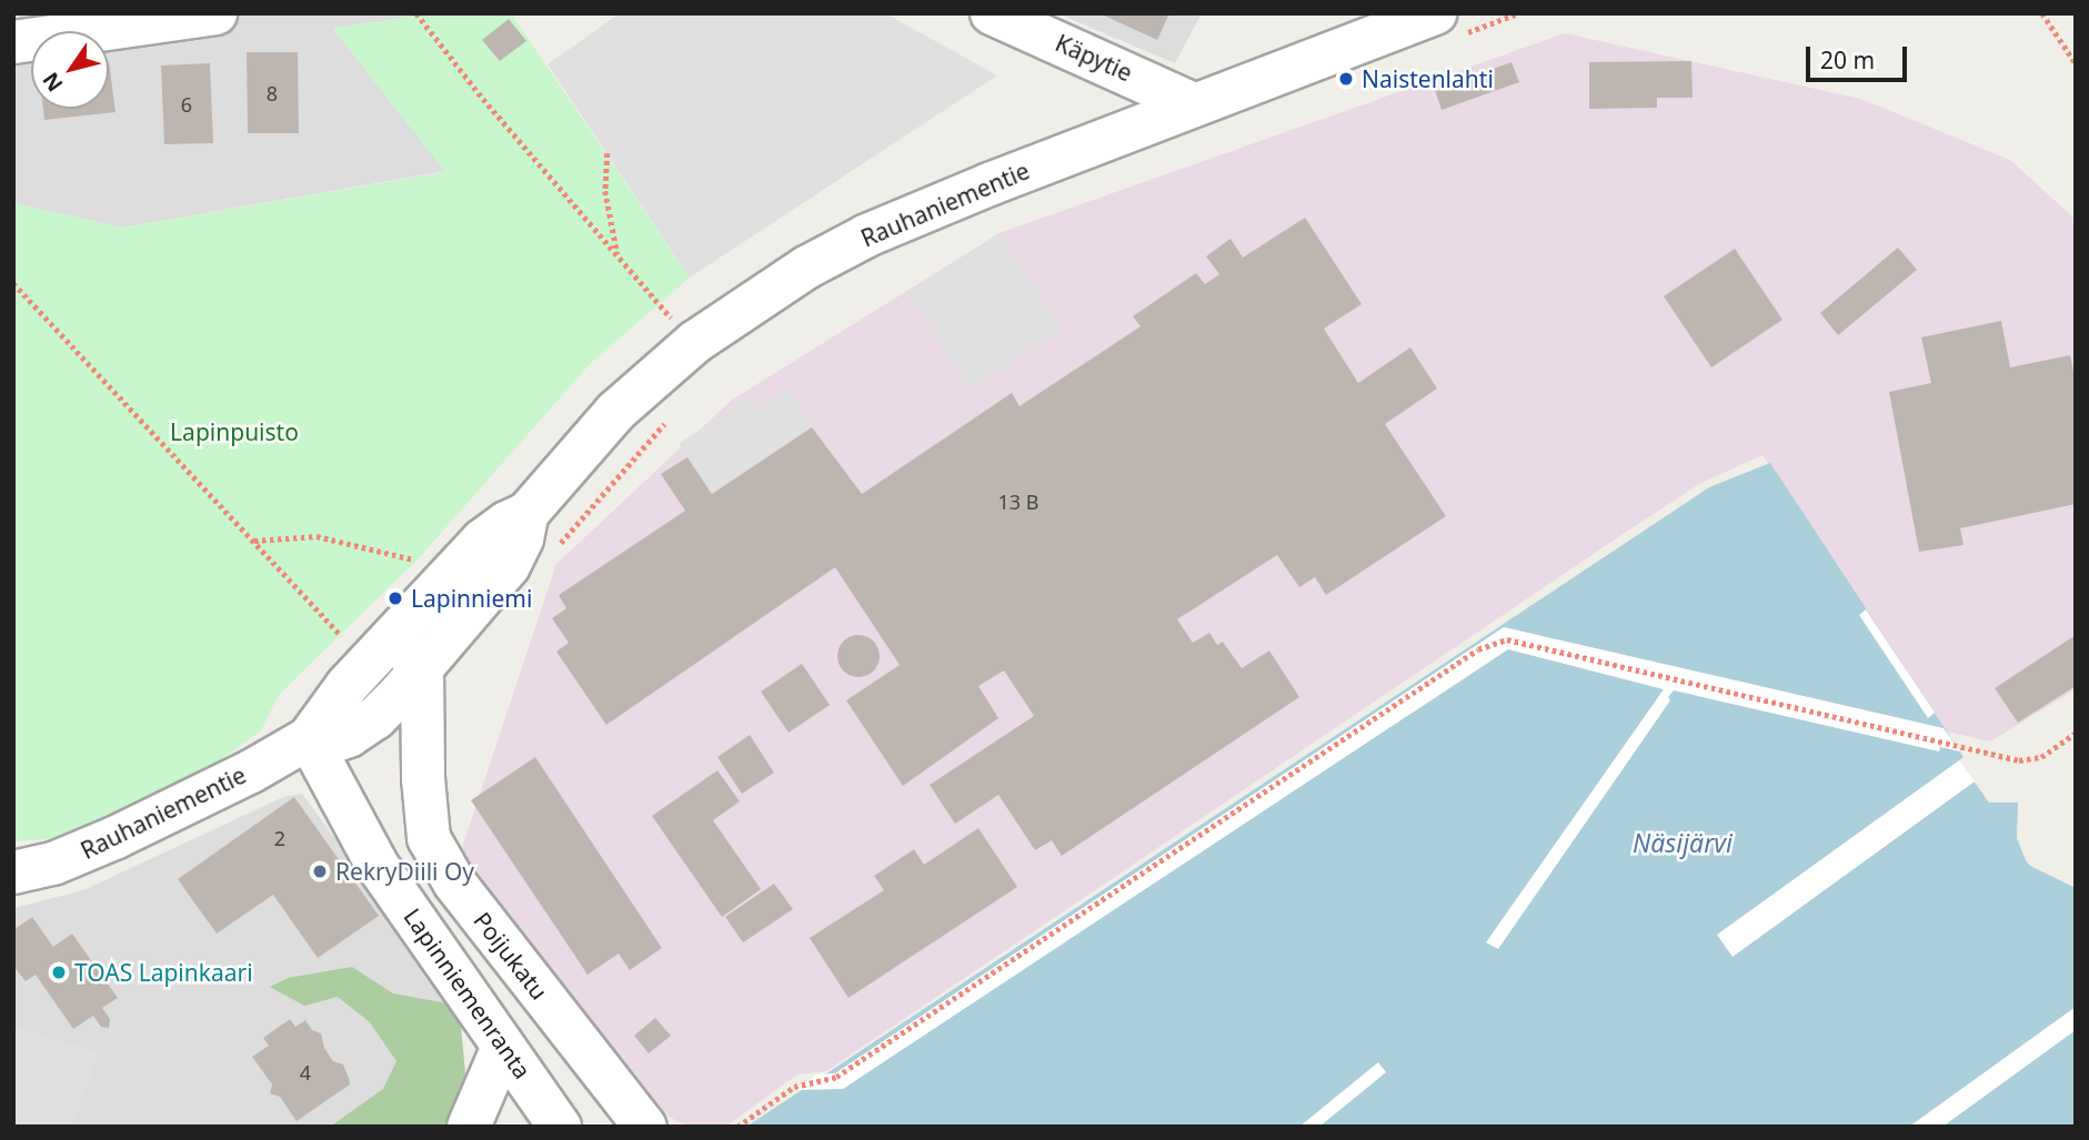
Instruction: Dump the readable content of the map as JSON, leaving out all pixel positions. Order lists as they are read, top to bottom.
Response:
{
  "streets": {
    "street": [
      "Käpytie",
      "Rauhaniementie",
      "Poijukatu",
      "Lapinniemenranta"
    ]
  },
  "crossings": [
    ["Käpytie", "Rauhaniementie"],
    ["Rauhaniementie", "Poijukatu"],
    ["Rauhaniementie", "Lapinniemenranta"]
  ],
  "water": ["Näsijärvi"],
  "parks": ["Lapinpuisto"],
  "places": [
    "Naistenlahti",
    "Lapinniemi",
    "RekryDiili Oy",
    "TOAS Lapinkaari"
  ],
  "house_numbers": [
    "8",
    "6",
    "13 B",
    "2",
    "4"
  ],
  "scale_bar": "20 m",
  "north": "bottom left"
}
